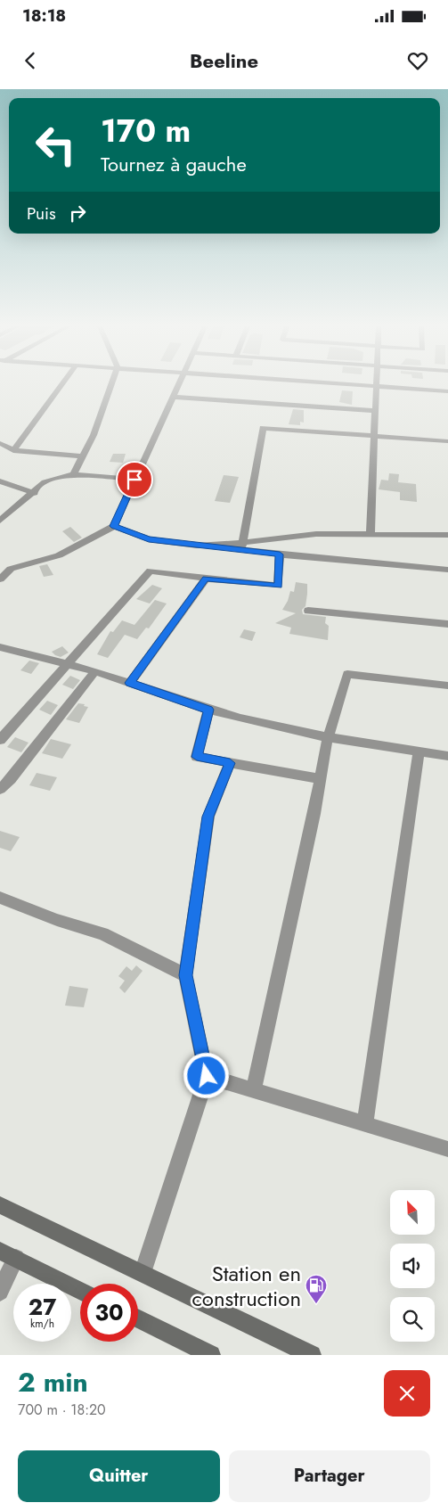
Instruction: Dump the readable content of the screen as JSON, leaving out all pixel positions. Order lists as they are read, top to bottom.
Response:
{
  "places": {
    "fuel station": ["Station en construction"]
  },
  "north": "top left",
  "page": {
    "status": "18:18",
    "header": "Beeline",
    "turn": ["170 m", "Tournez à gauche"],
    "then": "Puis",
    "speed": "27 km/h",
    "limit": "30",
    "heading": ["2 min", "700 m · 18:20"],
    "buttons": ["Quitter", "Partager"]
  }
}
